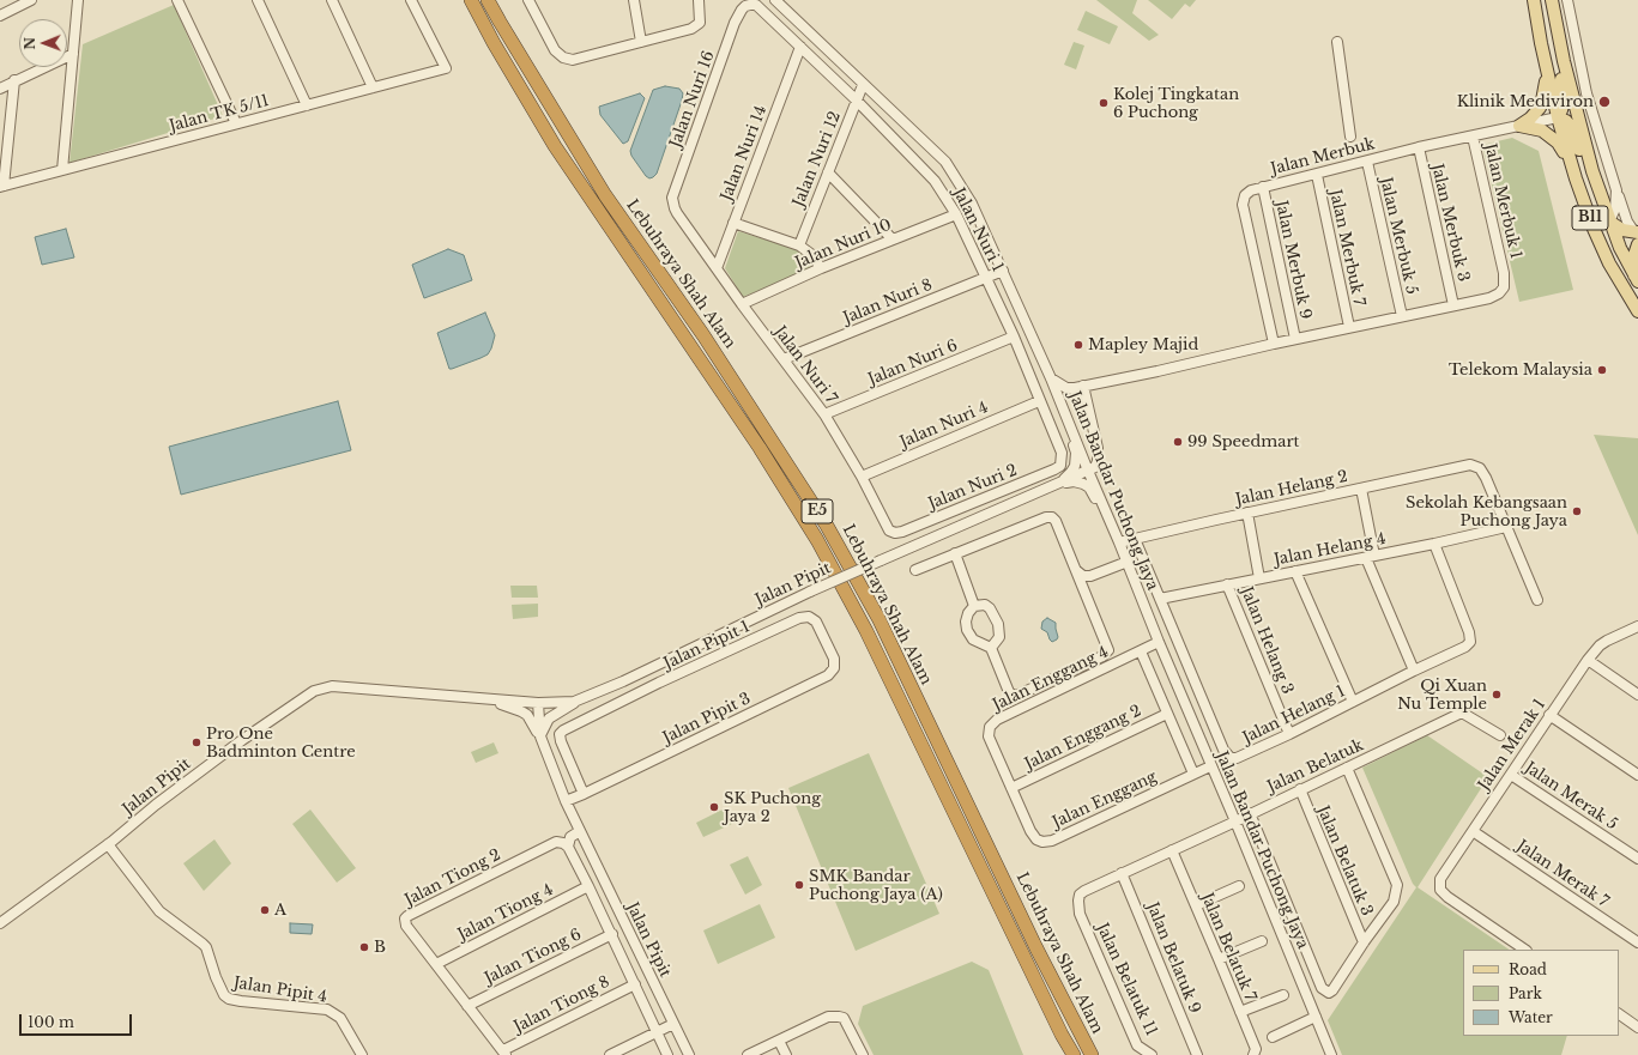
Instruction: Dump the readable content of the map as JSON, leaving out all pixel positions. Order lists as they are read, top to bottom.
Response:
{
  "streets": {
    "highway": ["Lebuhraya Shah Alam", "E5"],
    "main road": ["B11"],
    "street": [
      "Jalan Nuri 16",
      "Jalan TK 5/11",
      "Jalan Nuri 14",
      "Jalan Merbuk",
      "Jalan Nuri 12",
      "Jalan Merbuk 1",
      "Jalan Merbuk 3",
      "Jalan Nuri 1",
      "Jalan Merbuk 5",
      "Jalan Nuri 10",
      "Jalan Merbuk 7",
      "Jalan Merbuk 9",
      "Jalan Nuri 8",
      "Jalan Nuri 6",
      "Jalan Nuri 7",
      "Jalan Nuri 4",
      "Jalan Nuri 2",
      "Jalan Helang 2",
      "Jalan Bandar Puchong Jaya",
      "Jalan Helang 4",
      "Jalan Pipit",
      "Jalan Helang 3",
      "Jalan Pipit 1",
      "Jalan Enggang 4",
      "Jalan Helang 1",
      "Jalan Pipit 3",
      "Jalan Enggang 2",
      "Jalan Merak 1",
      "Jalan Belatuk",
      "Jalan Merak 5",
      "Jalan Enggang",
      "Jalan Belatuk 3",
      "Jalan Merak 7",
      "Jalan Tiong 2",
      "Jalan Tiong 4",
      "Jalan Belatuk 7",
      "Jalan Tiong 6",
      "Jalan Belatuk 9",
      "Jalan Belatuk 11",
      "Jalan Pipit 4",
      "Jalan Tiong 8"
    ]
  },
  "crossings": [
    ["Jalan Nuri 16", "Jalan Nuri 1"],
    ["Jalan Nuri 16", "Jalan Nuri 7"],
    ["Jalan Nuri 14", "Jalan Nuri 1"],
    ["Jalan Nuri 14", "Jalan Nuri 7"],
    ["Jalan Merbuk", "Jalan Merbuk 1"],
    ["Jalan Merbuk", "B11"],
    ["Jalan Merbuk", "Jalan Merbuk 3"],
    ["Jalan Merbuk", "Jalan Merbuk 5"],
    ["Jalan Merbuk", "Jalan Merbuk 7"],
    ["Jalan Merbuk", "Jalan Merbuk 9"],
    ["Jalan Nuri 12", "Jalan Nuri 1"],
    ["Jalan Nuri 12", "Jalan Bandar Puchong Jaya"],
    ["Jalan Merbuk 1", "Jalan Merbuk 3"],
    ["Jalan Nuri 1", "Jalan Nuri 10"],
    ["Jalan Nuri 1", "Jalan Nuri 8"],
    ["Jalan Nuri 1", "Jalan Nuri 6"],
    ["Jalan Nuri 1", "Jalan Nuri 4"],
    ["Jalan Nuri 1", "Jalan Nuri 2"],
    ["Jalan Nuri 10", "Jalan Nuri 7"],
    ["Jalan Nuri 8", "Jalan Nuri 7"],
    ["Jalan Nuri 8", "Jalan Bandar Puchong Jaya"],
    ["Jalan Nuri 6", "Jalan Nuri 7"],
    ["Jalan Nuri 7", "Jalan Nuri 4"],
    ["Jalan Nuri 7", "Jalan Nuri 2"],
    ["Jalan Helang 2", "Jalan Bandar Puchong Jaya"],
    ["Jalan Helang 2", "Jalan Helang 4"],
    ["Jalan Helang 2", "Jalan Pipit"],
    ["Jalan Helang 2", "Jalan Helang 1"],
    ["Jalan Bandar Puchong Jaya", "Jalan Pipit"],
    ["Jalan Bandar Puchong Jaya", "Jalan Enggang 4"],
    ["Jalan Bandar Puchong Jaya", "Jalan Belatuk"],
    ["Jalan Bandar Puchong Jaya", "Jalan Enggang"],
    ["Jalan Helang 4", "Jalan Helang 3"],
    ["Jalan Helang 4", "Jalan Helang 1"],
    ["Jalan Pipit", "Jalan Pipit 3"],
    ["Jalan Pipit", "Jalan Pipit 4"],
    ["Jalan Helang 3", "Jalan Helang 1"],
    ["Jalan Pipit 1", "Jalan Pipit 3"],
    ["Jalan Enggang 4", "Jalan Enggang 2"],
    ["Jalan Enggang 4", "Jalan Enggang"],
    ["Jalan Enggang 2", "Jalan Enggang"],
    ["Jalan Merak 1", "Jalan Merak 5"],
    ["Jalan Merak 1", "Jalan Merak 7"],
    ["Jalan Belatuk", "Jalan Belatuk 3"],
    ["Jalan Belatuk", "Jalan Belatuk 7"],
    ["Jalan Belatuk", "Jalan Belatuk 9"],
    ["Jalan Belatuk", "Jalan Belatuk 11"],
    ["Jalan Tiong 2", "Jalan Tiong 4"],
    ["Jalan Tiong 2", "Jalan Tiong 6"],
    ["Jalan Tiong 2", "Jalan Tiong 8"]
  ],
  "places": [
    "Klinik Mediviron",
    "Kolej Tingkatan 6 Puchong",
    "Mapley Majid",
    "Telekom Malaysia",
    "99 Speedmart",
    "Sekolah Kebangsaan Puchong Jaya",
    "Qi Xuan Nu Temple",
    "Pro One Badminton Centre",
    "SK Puchong Jaya 2",
    "SMK Bandar Puchong Jaya (A)",
    "A",
    "B"
  ],
  "legend": ["Road", "Park", "Water"],
  "scale_bar": "100 m",
  "north": "left"
}
